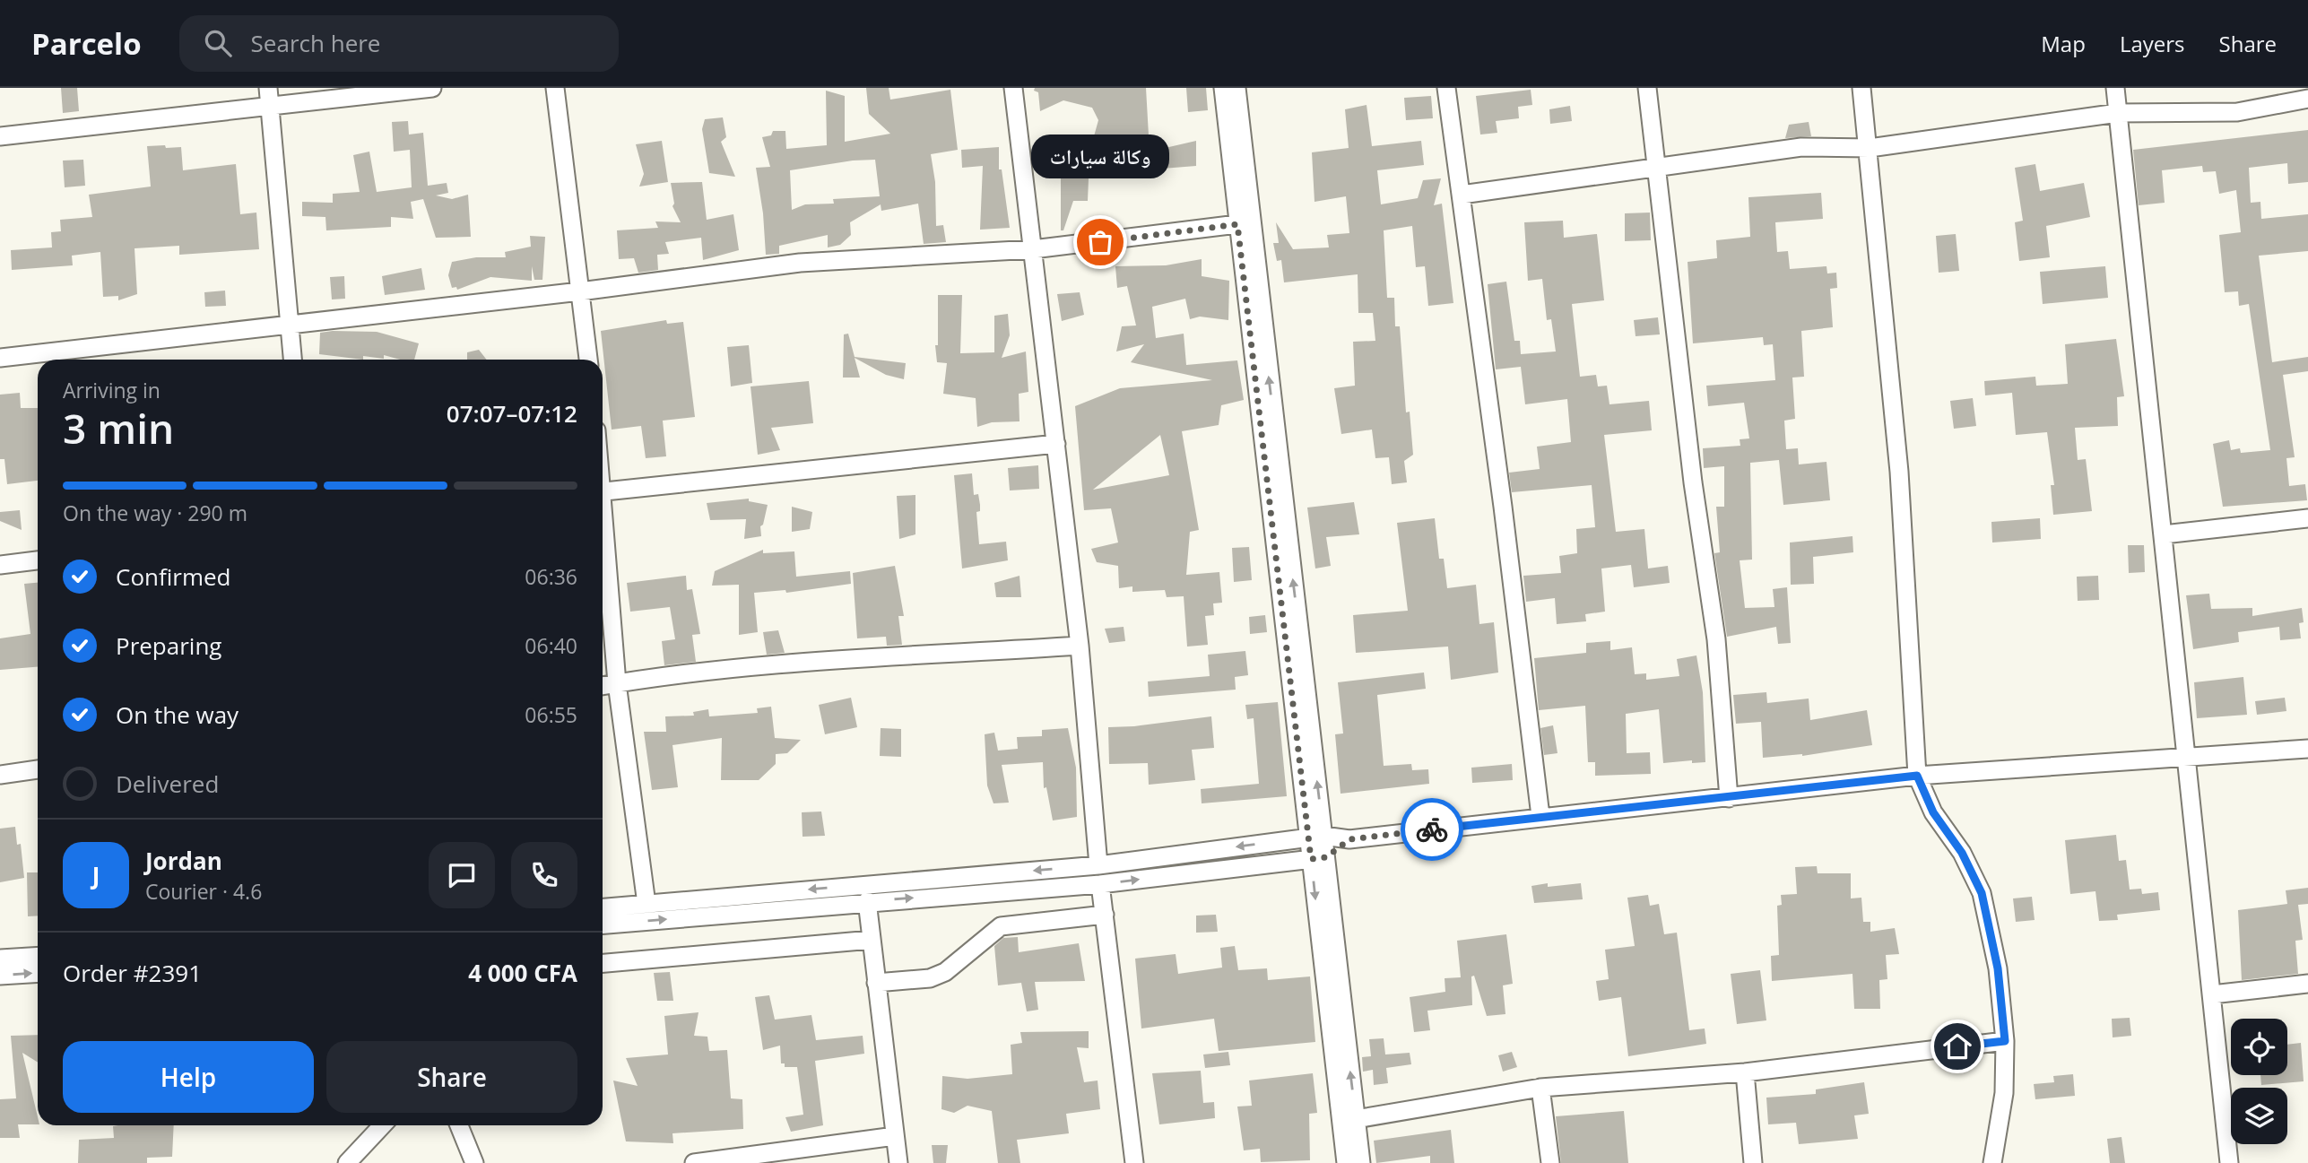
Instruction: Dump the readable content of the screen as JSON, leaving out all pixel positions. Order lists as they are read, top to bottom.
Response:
{
  "places": ["وكالة سيارات"],
  "page": {
    "header": "Parcelo",
    "search": "Search here",
    "nav": ["Map", "Layers", "Share"],
    "bubble": "وكالة سيارات",
    "heading": ["3 min", "Arriving in", "07:07–07:12"],
    "panel": [
      "Jordan",
      "Courier · 4.6",
      "Order #2391",
      "4 000 CFA"
    ],
    "bar": "On the way · 290 m",
    "list": [
      ["Confirmed", "06:36"],
      ["Preparing", "06:40"],
      ["On the way", "06:55"],
      "Delivered"
    ],
    "round": "J",
    "buttons": ["Help", "Share"]
  }
}
